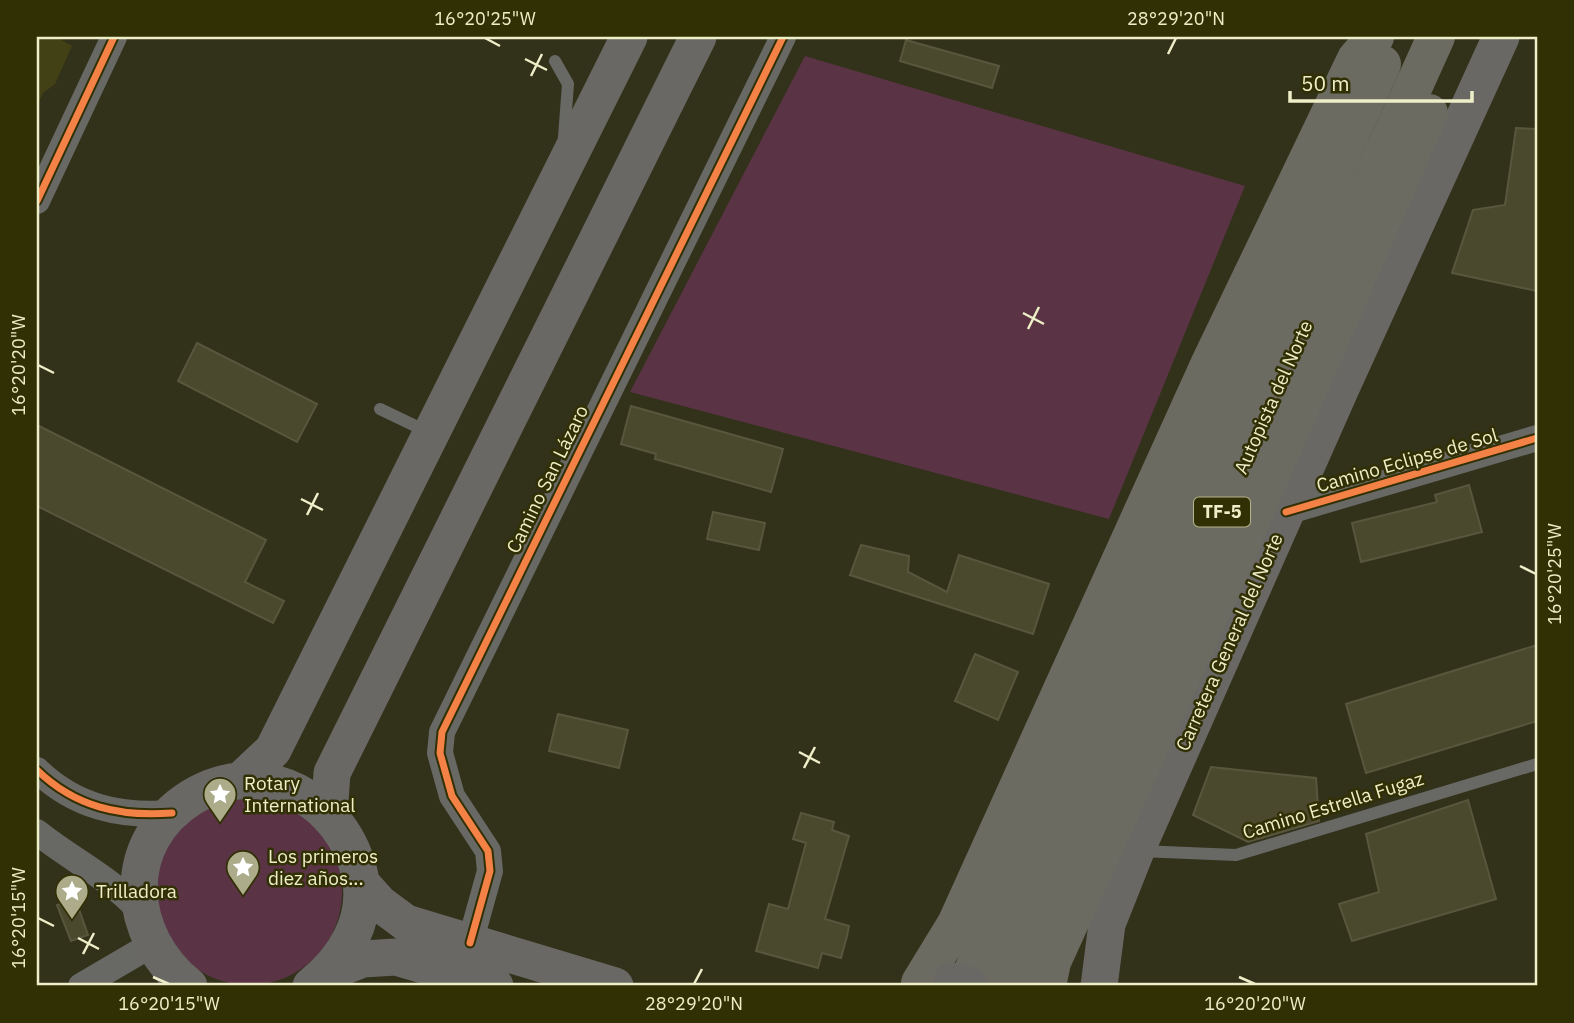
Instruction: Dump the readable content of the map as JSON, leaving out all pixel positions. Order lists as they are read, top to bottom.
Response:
{
  "streets": {
    "highway": ["Autopista del Norte", "TF-5"],
    "main road": ["Carretera General del Norte"],
    "street": ["Camino Eclipse de Sol", "Camino San Lázaro"],
    "lane": ["Camino Estrella Fugaz"]
  },
  "crossings": [
    ["Camino Eclipse de Sol", "Carretera General del Norte"],
    ["Carretera General del Norte", "Camino Estrella Fugaz"]
  ],
  "places": {
    "place": ["Rotary International", "Los primeros diez años...", "Trilladora"]
  },
  "scale_bar": "50 m",
  "coordinates": [
    "16°20'25\"W",
    "28°29'20\"N",
    "16°20'20\"W",
    "16°20'15\"W"
  ]
}
